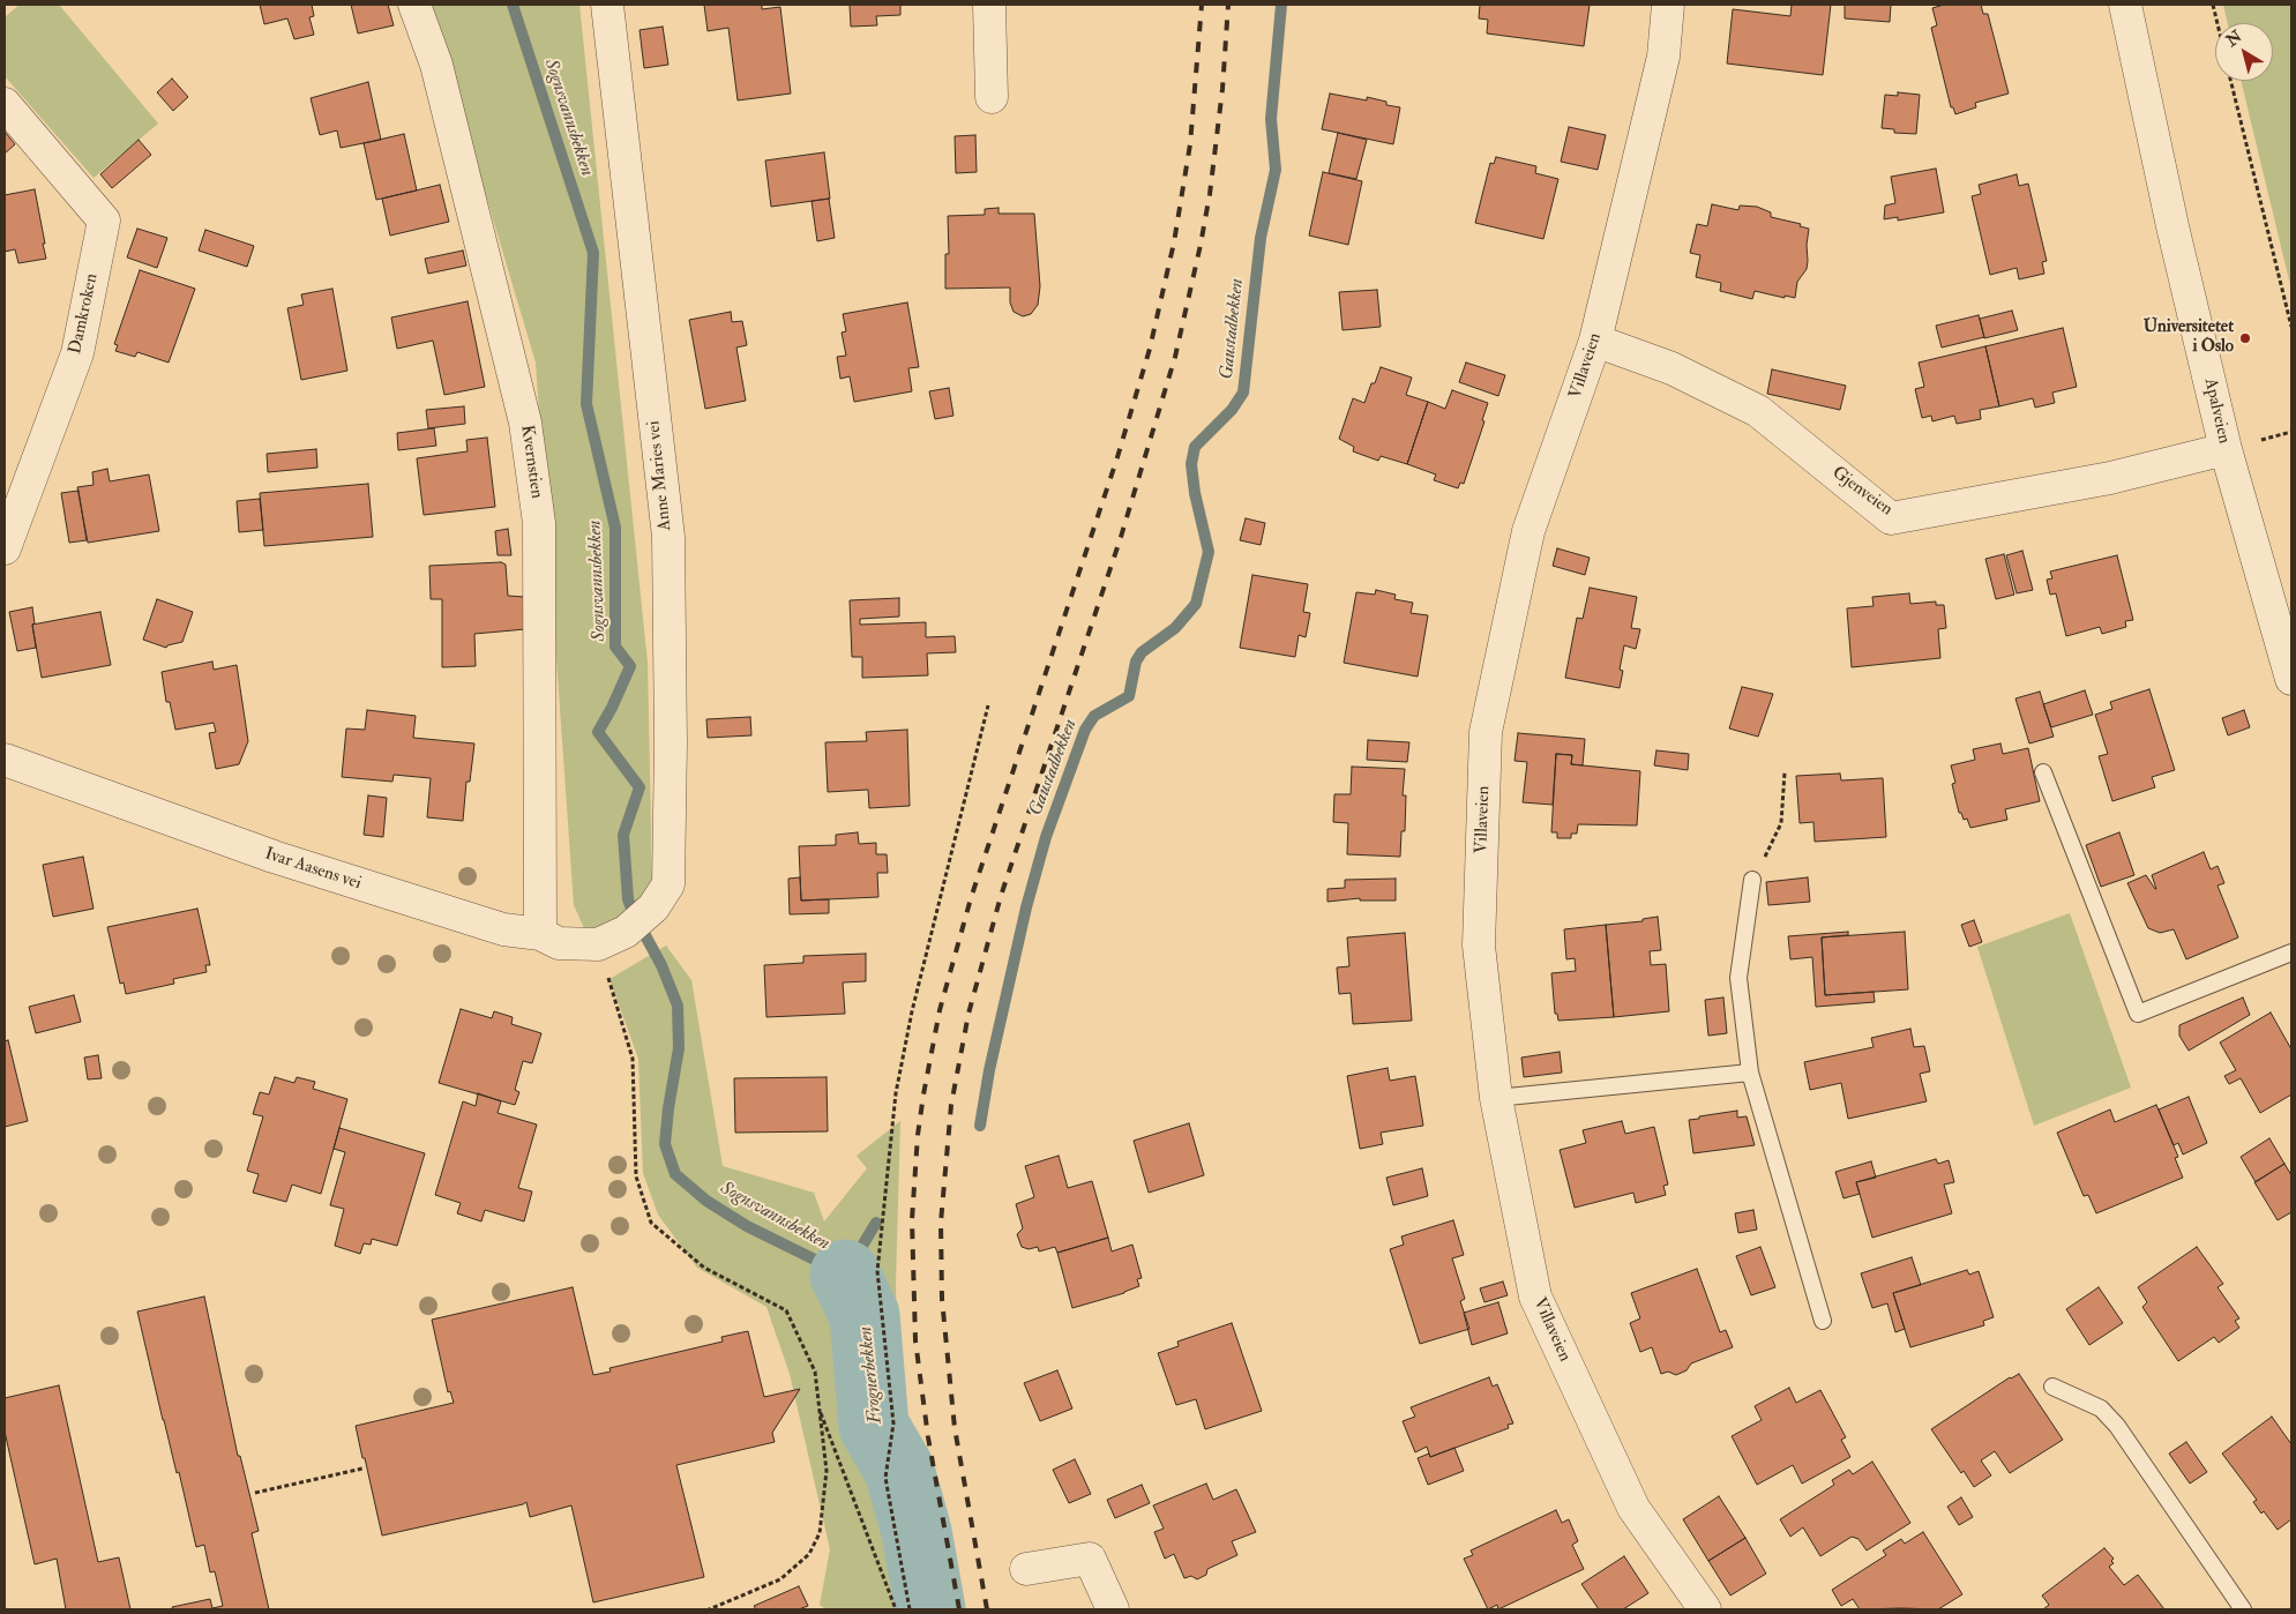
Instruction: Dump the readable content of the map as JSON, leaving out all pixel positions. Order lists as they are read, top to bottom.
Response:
{
  "streets": {
    "street": [
      "Damkroken",
      "Villaveien",
      "Apalveien",
      "Kvernstien",
      "Anne Maries vei",
      "Gjenveien",
      "Ivar Aasens vei"
    ]
  },
  "crossings": [
    ["Villaveien", "Gjenveien"],
    ["Apalveien", "Gjenveien"],
    ["Kvernstien", "Ivar Aasens vei"],
    ["Anne Maries vei", "Ivar Aasens vei"]
  ],
  "water": ["Sognsvannsbekken", "Gaustadbekken", "Frognerbekken"],
  "places": ["Universitetet i Oslo"],
  "north": "top left"
}
